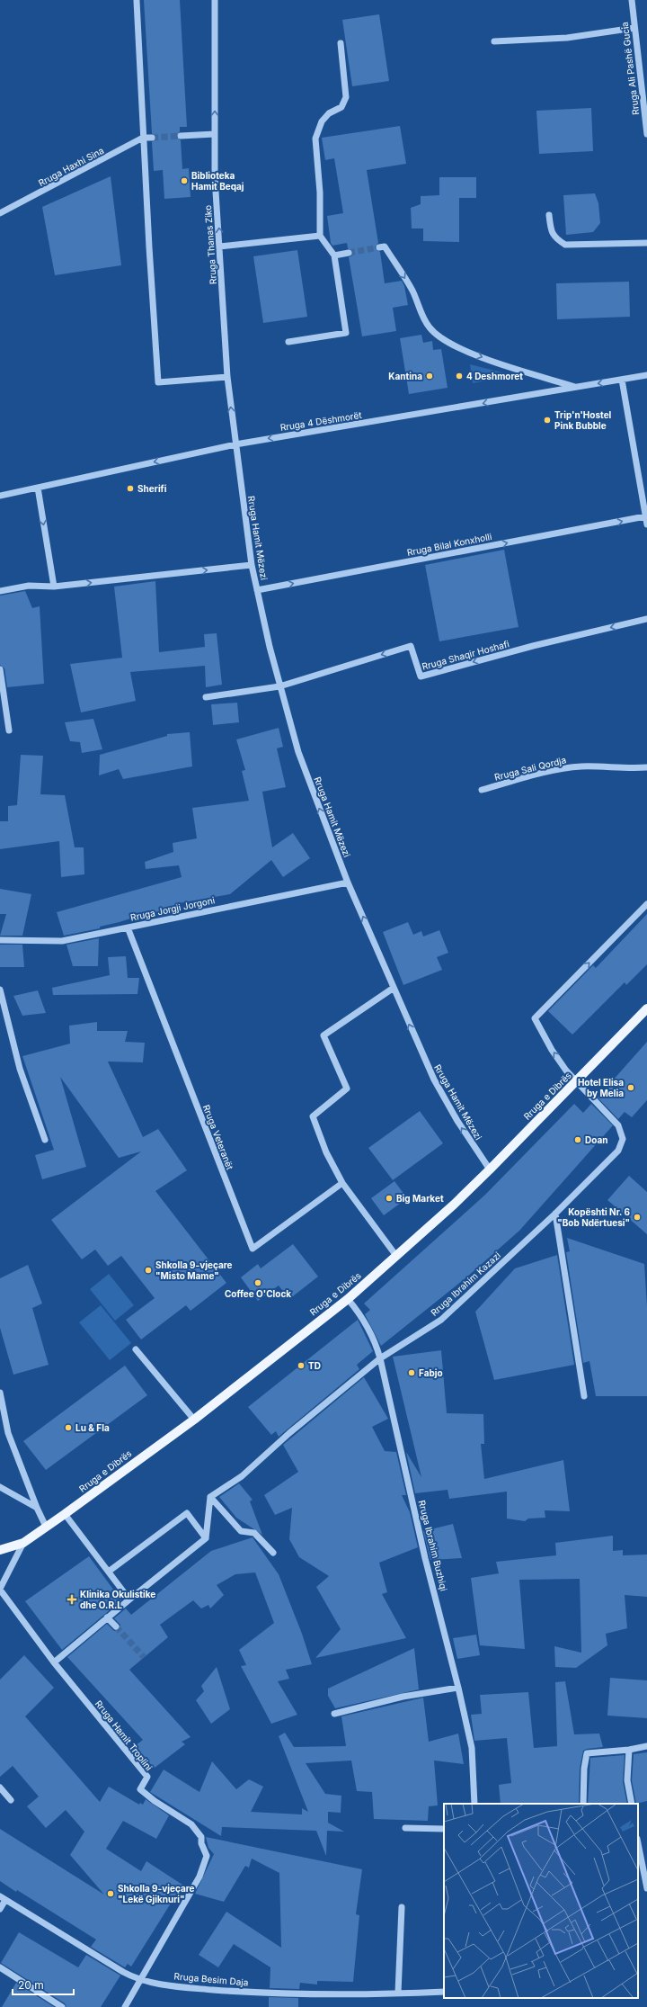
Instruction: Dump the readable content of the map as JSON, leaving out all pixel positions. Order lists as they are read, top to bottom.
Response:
{
  "streets": {
    "main road": ["Rruga e Dibrës"],
    "street": [
      "Rruga Ali Pashë Gucia",
      "Rruga Haxhi Sina",
      "Rruga Thanas Ziko",
      "Rruga 4 Dëshmorët",
      "Rruga Hamit Mëzezi",
      "Rruga Bilal Konxholli",
      "Rruga Shaqir Hoshafi",
      "Rruga Sali Qordja",
      "Rruga Jorgji Jorgoni",
      "Rruga Veteranët",
      "Rruga Ibrahim Kazazi",
      "Rruga Ibrahim Buzhiqi",
      "Rruga Hamit Troplini",
      "Rruga Besim Daja"
    ]
  },
  "crossings": [
    ["Rruga Thanas Ziko", "Rruga 4 Dëshmorët"],
    ["Rruga Thanas Ziko", "Rruga Hamit Mëzezi"],
    ["Rruga 4 Dëshmorët", "Rruga Hamit Mëzezi"],
    ["Rruga Hamit Mëzezi", "Rruga Bilal Konxholli"],
    ["Rruga Hamit Mëzezi", "Rruga Shaqir Hoshafi"],
    ["Rruga Hamit Mëzezi", "Rruga Jorgji Jorgoni"],
    ["Rruga Hamit Mëzezi", "Rruga e Dibrës"],
    ["Rruga Jorgji Jorgoni", "Rruga Veteranët"],
    ["Rruga e Dibrës", "Rruga Ibrahim Kazazi"],
    ["Rruga e Dibrës", "Rruga Ibrahim Buzhiqi"],
    ["Rruga Ibrahim Kazazi", "Rruga Ibrahim Buzhiqi"],
    ["Rruga Hamit Troplini", "Rruga Besim Daja"]
  ],
  "one_way": [
    "Rruga Thanas Ziko",
    "Rruga 4 Dëshmorët",
    "Rruga Hamit Mëzezi",
    "Rruga Bilal Konxholli",
    "Rruga Shaqir Hoshafi"
  ],
  "places": {
    "other": [
      "Biblioteka Hamit Beqaj",
      "Kantina",
      "4 Deshmoret",
      "Trip'n'Hostel Pink Bubble",
      "Sherifi",
      "Hotel Elisa by Melia",
      "Doan",
      "Big Market",
      "Kopështi Nr. 6 \"Bob Ndërtuesi\"",
      "Shkolla 9-vjeçare \"Misto Mame\"",
      "Coffee O'Clock",
      "TD",
      "Fabjo",
      "Lu & Fla",
      "Shkolla 9-vjeçare \"Lekë Gjiknuri\""
    ],
    "health": ["Klinika Okulistike dhe O.R.L"]
  },
  "scale_bar": "20 m"
}
